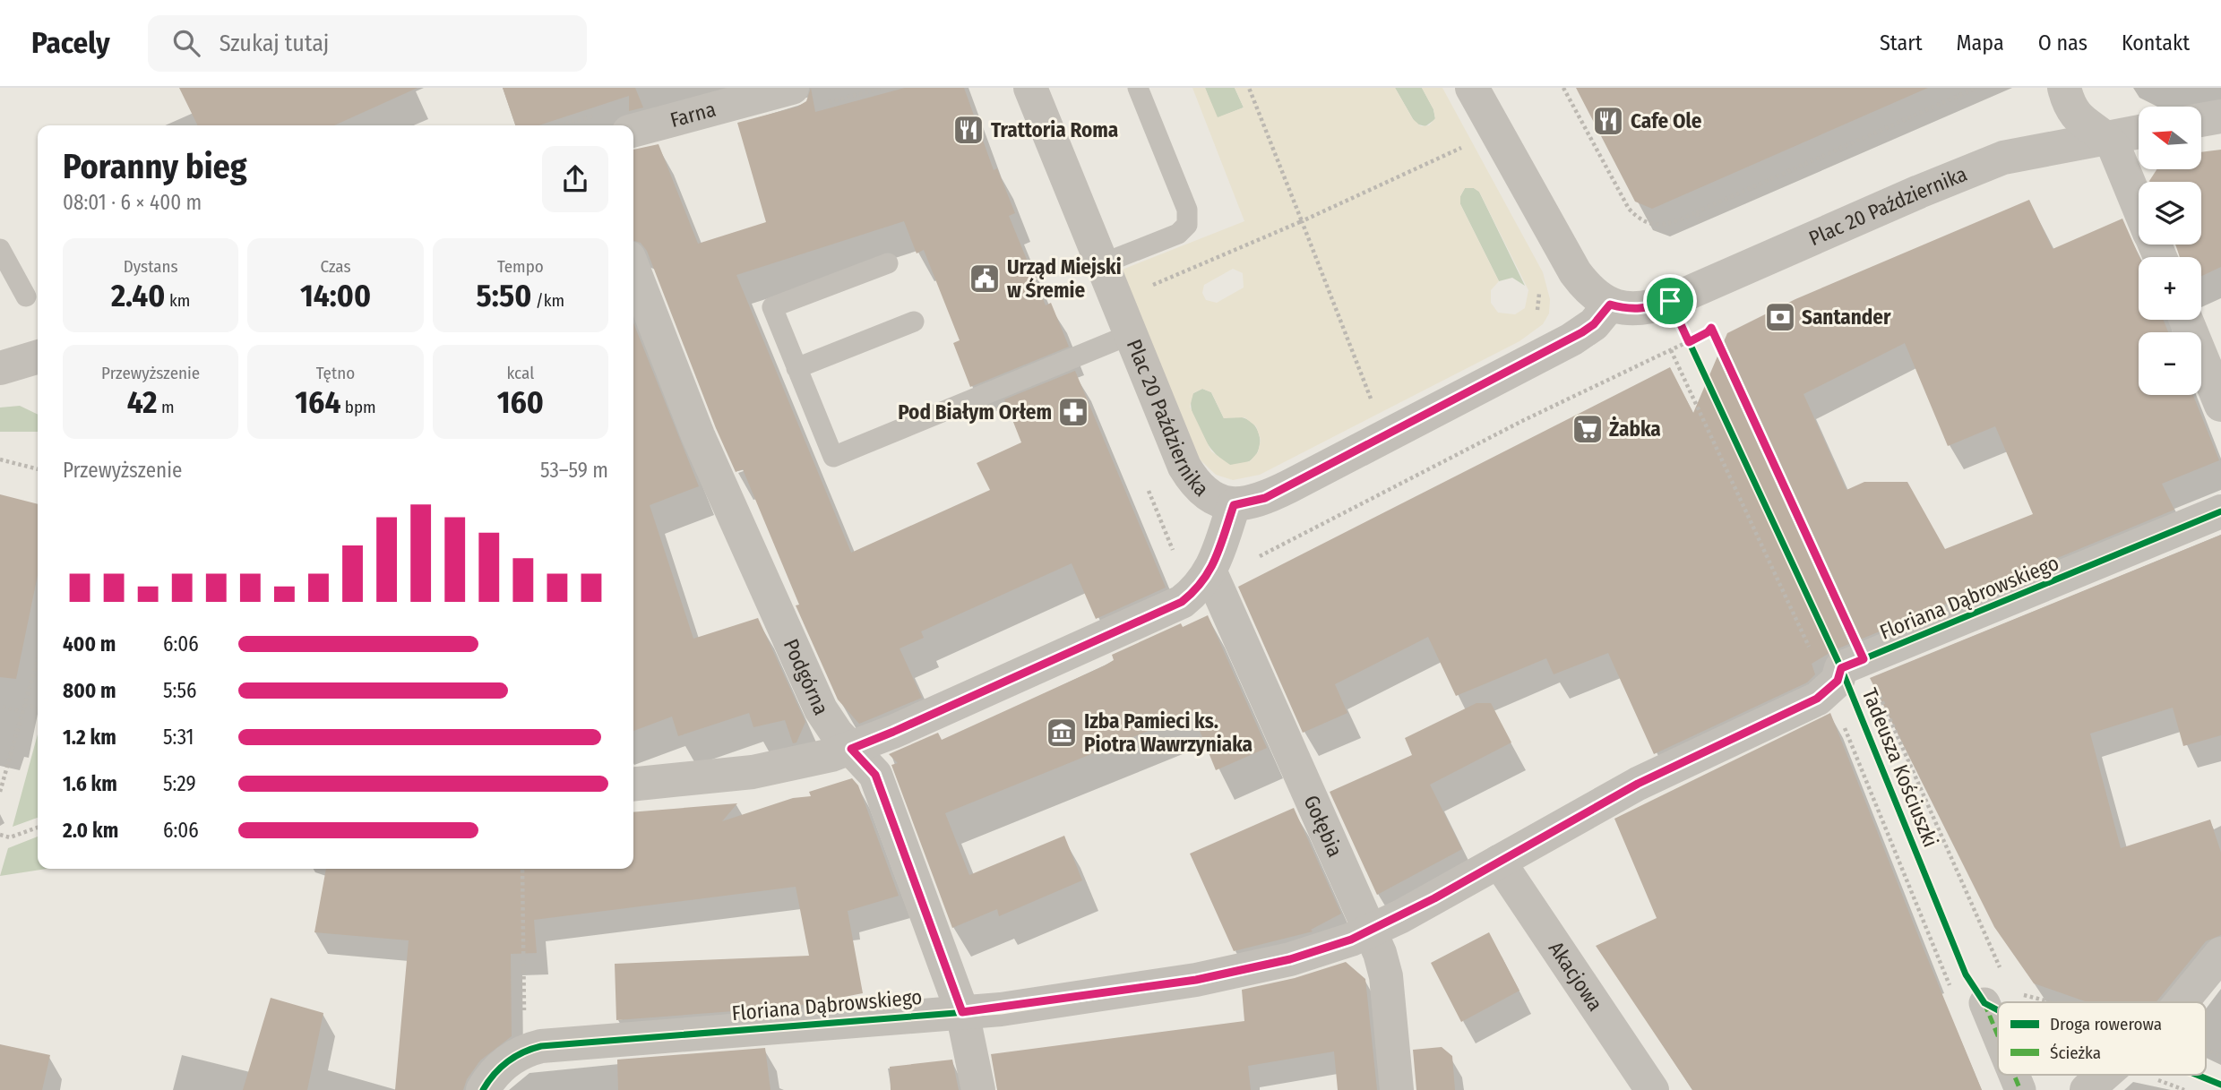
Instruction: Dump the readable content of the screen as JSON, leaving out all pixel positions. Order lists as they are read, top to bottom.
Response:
{
  "streets": {
    "street": [
      "Farna",
      "Plac 20 Października",
      "Floriana Dąbrowskiego",
      "Podgórna",
      "Gołębia",
      "Akacjowa"
    ],
    "cycle path": ["Tadeusza Kościuszki"]
  },
  "crossings": [
    ["Floriana Dąbrowskiego", "Podgórna"],
    ["Floriana Dąbrowskiego", "Gołębia"],
    ["Floriana Dąbrowskiego", "Akacjowa"]
  ],
  "places": {
    "restaurant": ["Cafe Ole", "Trattoria Roma"],
    "public building": ["Urząd Miejski w Śremie"],
    "bank": ["Santander"],
    "pharmacy": ["Pod Białym Orłem"],
    "supermarket": ["Żabka"],
    "museum": ["Izba Pamieci ks. Piotra Wawrzyniaka"]
  },
  "legend": ["Droga rowerowa", "Ścieżka"],
  "north": "left",
  "page": {
    "header": "Pacely",
    "search": "Szukaj tutaj",
    "nav": [
      "Start",
      "Mapa",
      "O nas",
      "Kontakt"
    ],
    "map_buttons": ["+", "−"],
    "heading": ["Poranny bieg", "08:01 · 6 × 400 m"],
    "stats": [
      ["Dystans", "2.40 km"],
      ["Czas", "14:00"],
      ["Tempo", "5:50 /km"],
      ["Przewyższenie", "42 m"],
      ["Tętno", "164 bpm"],
      ["kcal", "160"]
    ],
    "chart": ["Przewyższenie", "53–59 m"],
    "list": [
      {
        "name": "400 m",
        "note": "6:06"
      },
      {
        "name": "800 m",
        "note": "5:56"
      },
      {
        "name": "1.2 km",
        "note": "5:31"
      },
      {
        "name": "1.6 km",
        "note": "5:29"
      },
      {
        "name": "2.0 km",
        "note": "6:06"
      }
    ]
  }
}
